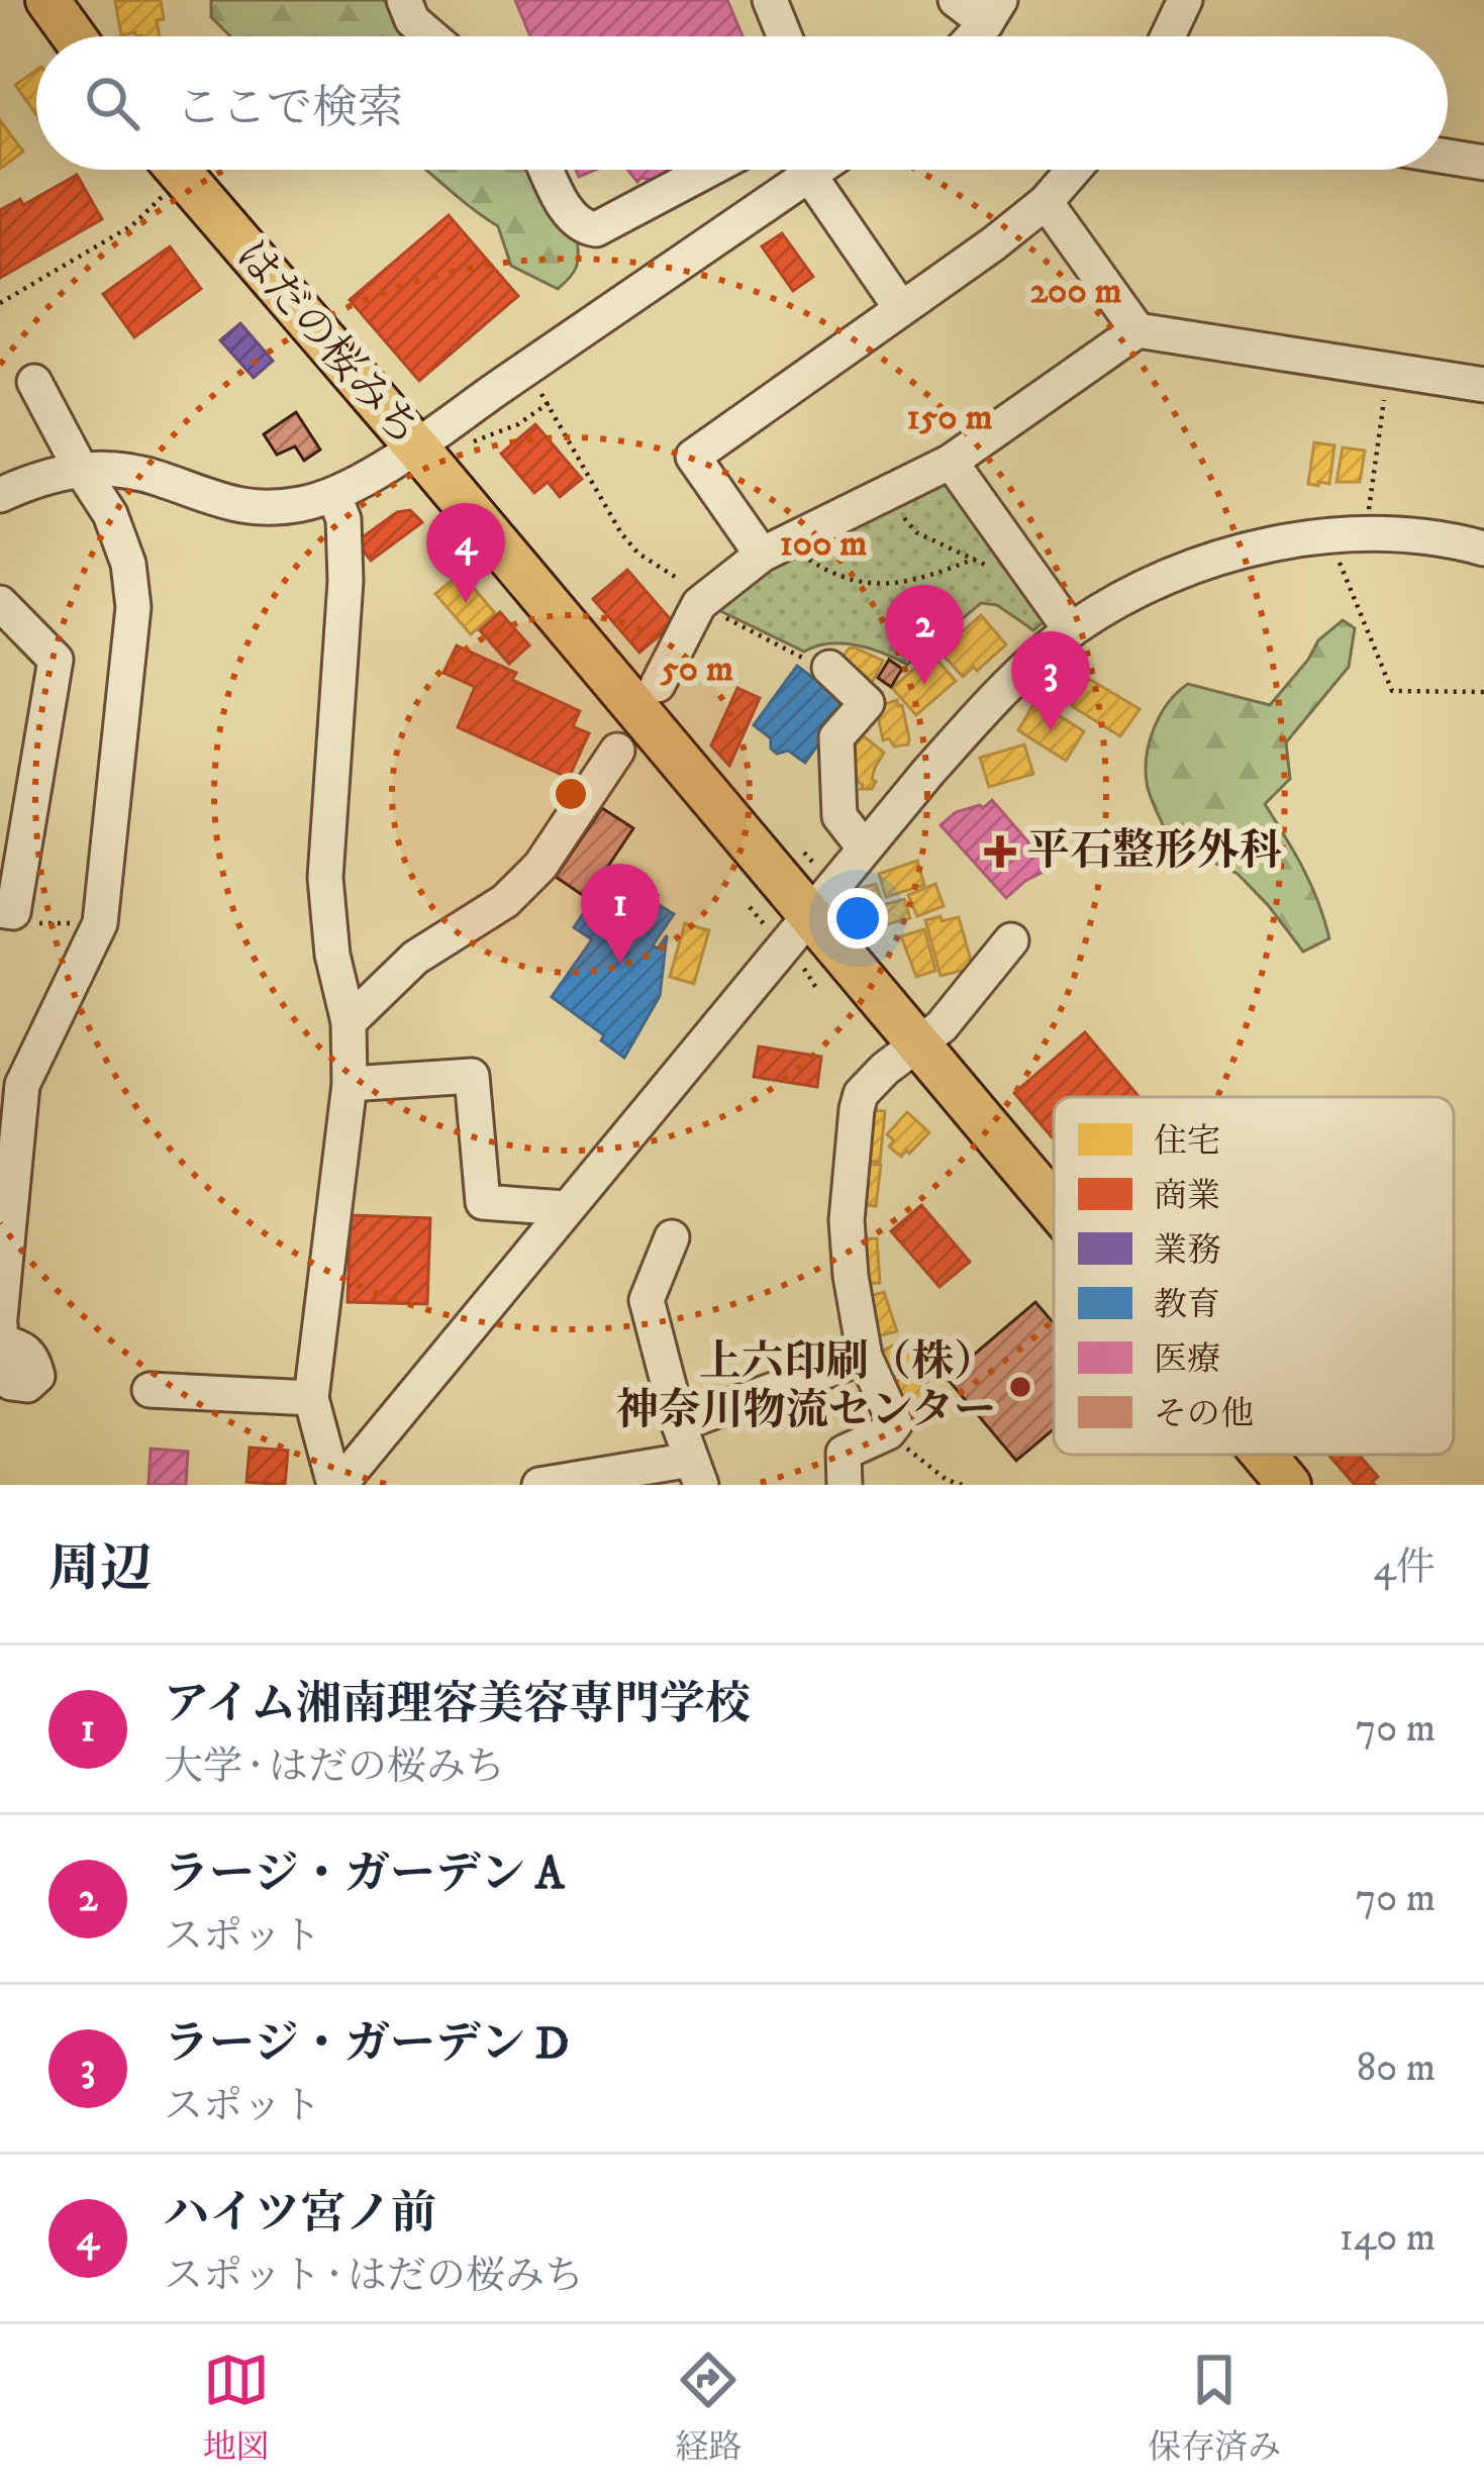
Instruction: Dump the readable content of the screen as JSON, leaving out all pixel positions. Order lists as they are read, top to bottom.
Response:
{
  "streets": {
    "main road": ["はだの桜みち"]
  },
  "places": {
    "health": ["平石整形外科"],
    "other": ["上六印刷（株） 神奈川物流センター"]
  },
  "legend": [
    "住宅",
    "商業",
    "業務",
    "教育",
    "医療",
    "その他"
  ],
  "page": {
    "search": "ここで検索",
    "pins": [
      "4",
      "2",
      "3",
      "1"
    ],
    "heading": ["周辺", "4件"],
    "list": [
      {
        "mark": "1",
        "name": "アイム湘南理容美容専門学校",
        "note": "大学 · はだの桜みち",
        "value": "70 m"
      },
      {
        "mark": "2",
        "name": "ラージ・ガーデン A",
        "note": "スポット",
        "value": "70 m"
      },
      {
        "mark": "3",
        "name": "ラージ・ガーデン D",
        "note": "スポット",
        "value": "80 m"
      },
      {
        "mark": "4",
        "name": "ハイツ宮ノ前",
        "note": "スポット · はだの桜みち",
        "value": "140 m"
      }
    ],
    "nav": ["地図", "経路", "保存済み"]
  },
  "rings": [
    "200 m",
    "150 m",
    "100 m",
    "50 m"
  ]
}
